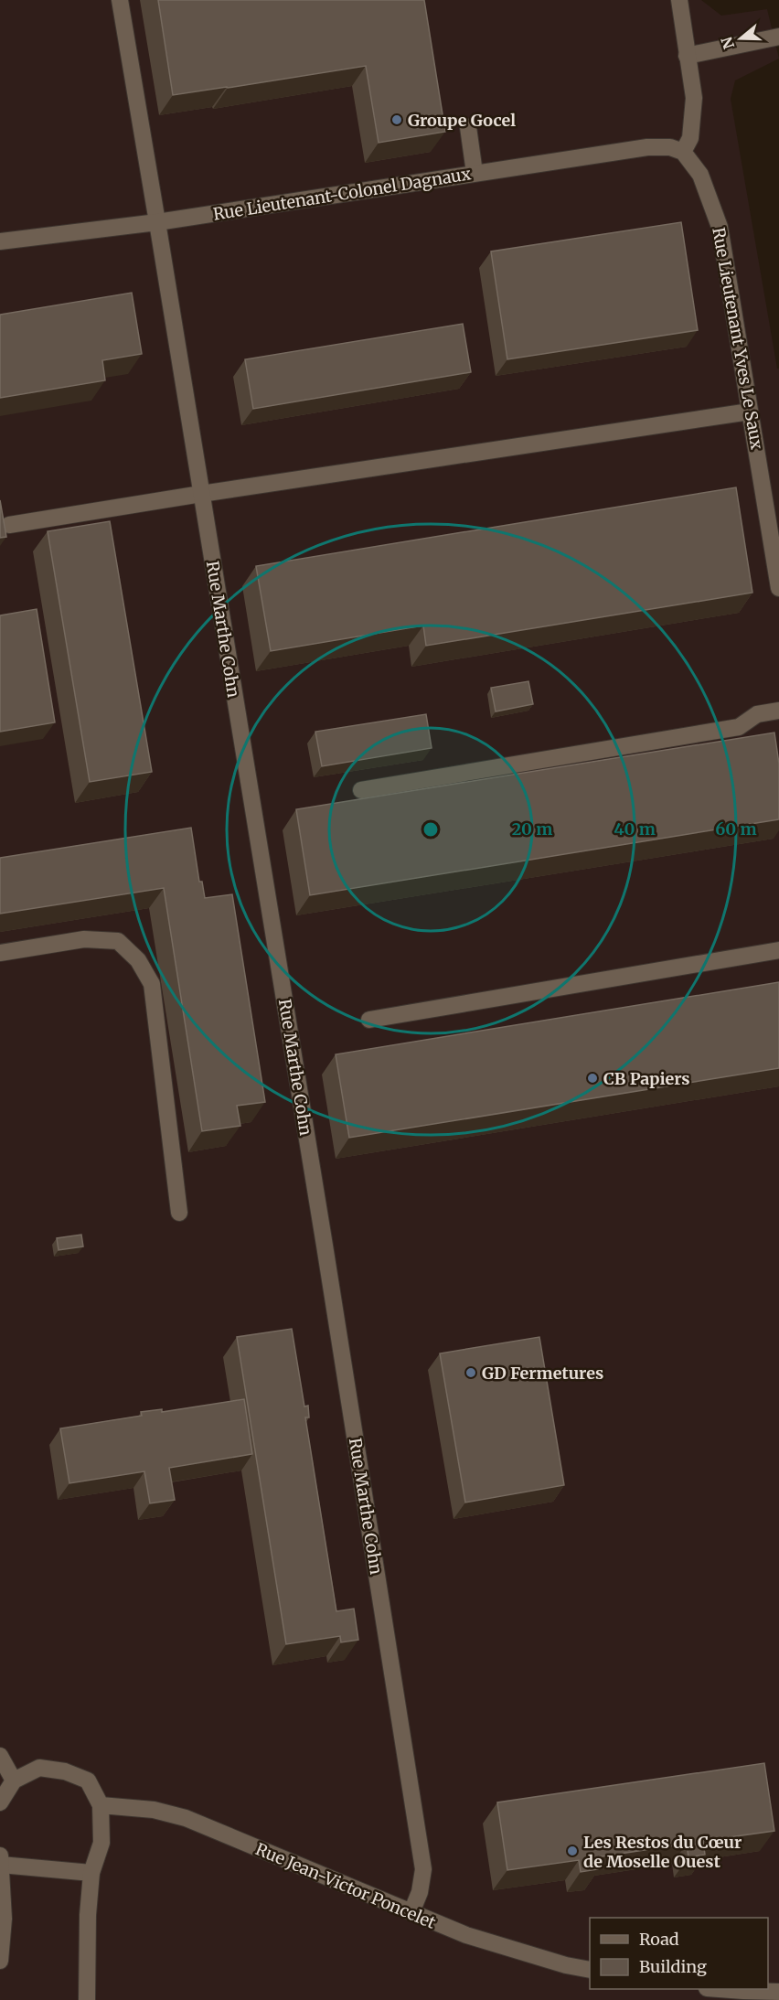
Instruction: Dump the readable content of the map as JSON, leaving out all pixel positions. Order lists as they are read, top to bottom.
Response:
{
  "streets": {
    "street": [
      "Rue Lieutenant-Colonel Dagnaux",
      "Rue Lieutenant Yves Le Saux",
      "Rue Marthe Cohn",
      "Rue Jean-Victor Poncelet"
    ]
  },
  "crossings": [
    ["Rue Lieutenant-Colonel Dagnaux", "Rue Lieutenant Yves Le Saux"],
    ["Rue Lieutenant-Colonel Dagnaux", "Rue Marthe Cohn"],
    ["Rue Marthe Cohn", "Rue Jean-Victor Poncelet"]
  ],
  "places": [
    "Groupe Gocel",
    "CB Papiers",
    "GD Fermetures",
    "Les Restos du Cœur de Moselle Ouest"
  ],
  "legend": ["Road", "Building"],
  "north": "left",
  "rings": ["20 m", "40 m", "60 m"]
}
